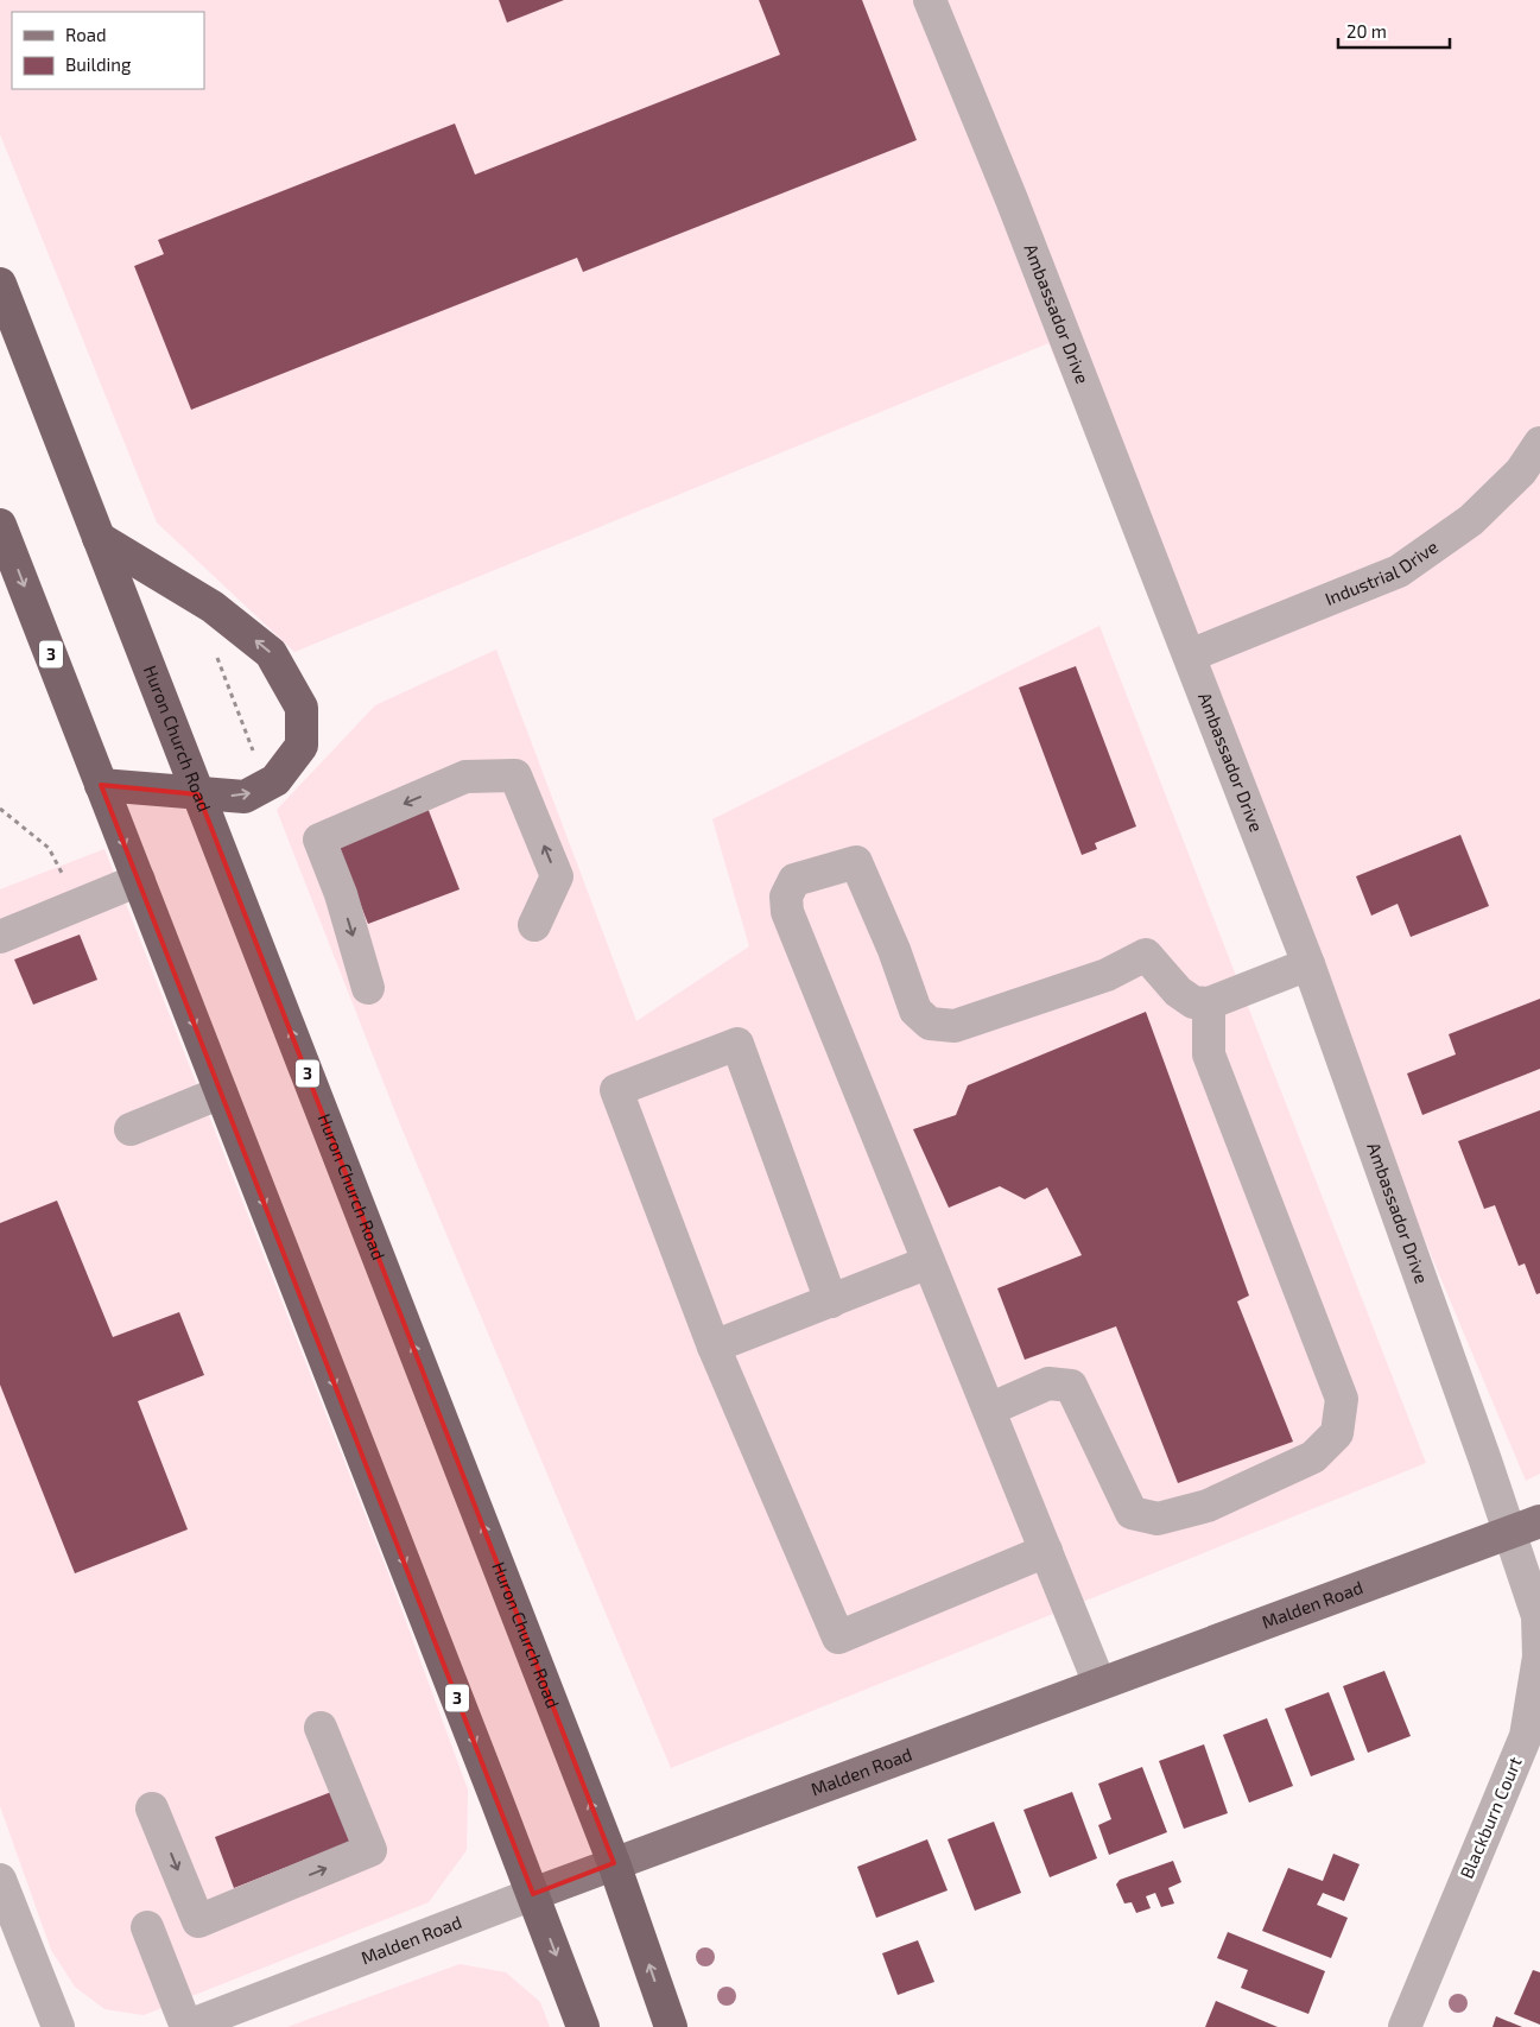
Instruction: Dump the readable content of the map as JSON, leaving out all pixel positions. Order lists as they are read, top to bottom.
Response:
{
  "streets": {
    "highway": ["3", "Huron Church Road"],
    "main road": ["Malden Road"],
    "street": ["Ambassador Drive", "Industrial Drive", "Blackburn Court"]
  },
  "crossings": [
    ["Ambassador Drive", "Industrial Drive"],
    ["Ambassador Drive", "Malden Road"],
    ["Ambassador Drive", "Blackburn Court"],
    ["3", "Malden Road"],
    ["Huron Church Road", "Malden Road"],
    ["Malden Road", "Blackburn Court"]
  ],
  "legend": ["Road", "Building"],
  "scale_bar": "20 m"
}
